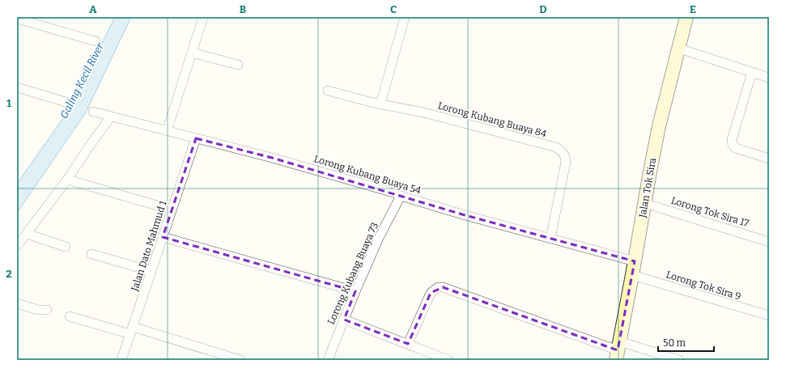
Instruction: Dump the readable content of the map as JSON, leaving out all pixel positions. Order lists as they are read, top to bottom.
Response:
{
  "streets": {
    "street": [
      "Lorong Kubang Buaya 84",
      "Lorong Kubang Buaya 54",
      "Jalan Tok Sira",
      "Lorong Tok Sira 17",
      "Jalan Dato Mahmud 1",
      "Lorong Kubang Buaya 73",
      "Lorong Tok Sira 9"
    ]
  },
  "crossings": [
    ["Lorong Kubang Buaya 84", "Lorong Kubang Buaya 54"],
    ["Lorong Kubang Buaya 54", "Jalan Tok Sira"],
    ["Lorong Kubang Buaya 54", "Jalan Dato Mahmud 1"],
    ["Lorong Kubang Buaya 54", "Lorong Kubang Buaya 73"],
    ["Jalan Tok Sira", "Lorong Tok Sira 17"],
    ["Jalan Tok Sira", "Lorong Tok Sira 9"]
  ],
  "water": ["Galing Kecil River"],
  "scale_bar": "50 m",
  "grid": {
    "columns": [
      "A",
      "B",
      "C",
      "D",
      "E"
    ],
    "rows": ["1", "2"]
  }
}
